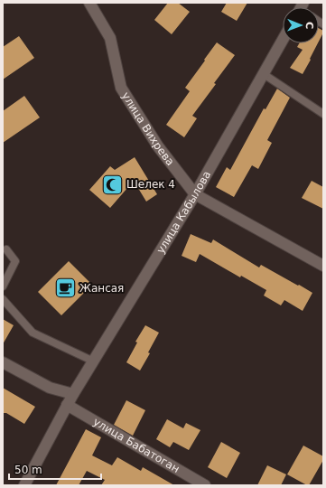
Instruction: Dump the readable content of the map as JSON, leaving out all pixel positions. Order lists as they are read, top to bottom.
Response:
{
  "streets": {
    "street": ["улица Вихрева", "улица Кабылова", "улица Бабатоган"]
  },
  "crossings": [
    ["улица Вихрева", "улица Кабылова"],
    ["улица Кабылова", "улица Бабатоган"]
  ],
  "places": {
    "mosque": ["Шелек 4"],
    "cafe": ["Жансая"]
  },
  "scale_bar": "50 m",
  "north": "right"
}
